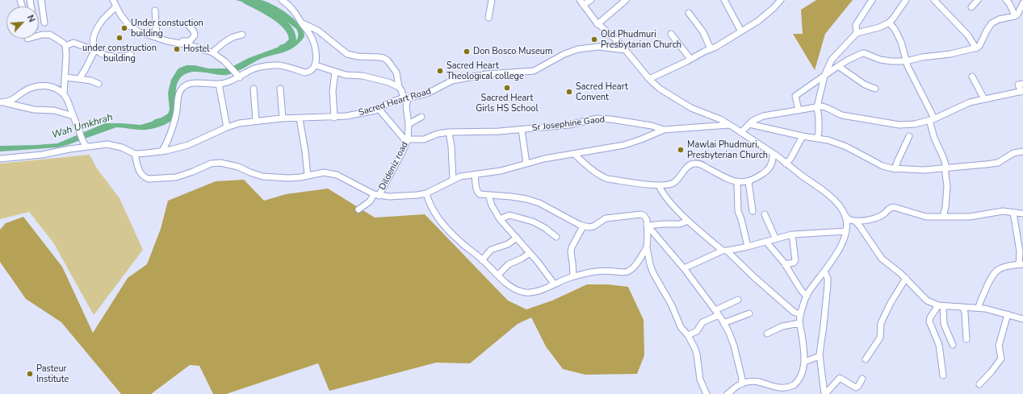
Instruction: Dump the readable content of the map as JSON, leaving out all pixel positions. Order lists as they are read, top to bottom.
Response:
{
  "streets": {
    "street": ["Sacred Heart Road", "Sr Josephine Gaod", "Dildeniz road"]
  },
  "crossings": [
    ["Sacred Heart Road", "Dildeniz road"],
    ["Sr Josephine Gaod", "Dildeniz road"]
  ],
  "water": ["Wah Umkhrah"],
  "places": [
    "Under constuction building",
    "under construction building",
    "Old Phudmuri Presbytarian Church",
    "Hostel",
    "Don Bosco Museum",
    "Sacred Heart Theological college",
    "Sacred Heart Girls HS School",
    "Sacred Heart Convent",
    "Mawlai Phudmuri, Presbyterian Church",
    "Pasteur Institute"
  ],
  "north": "top right"
}
